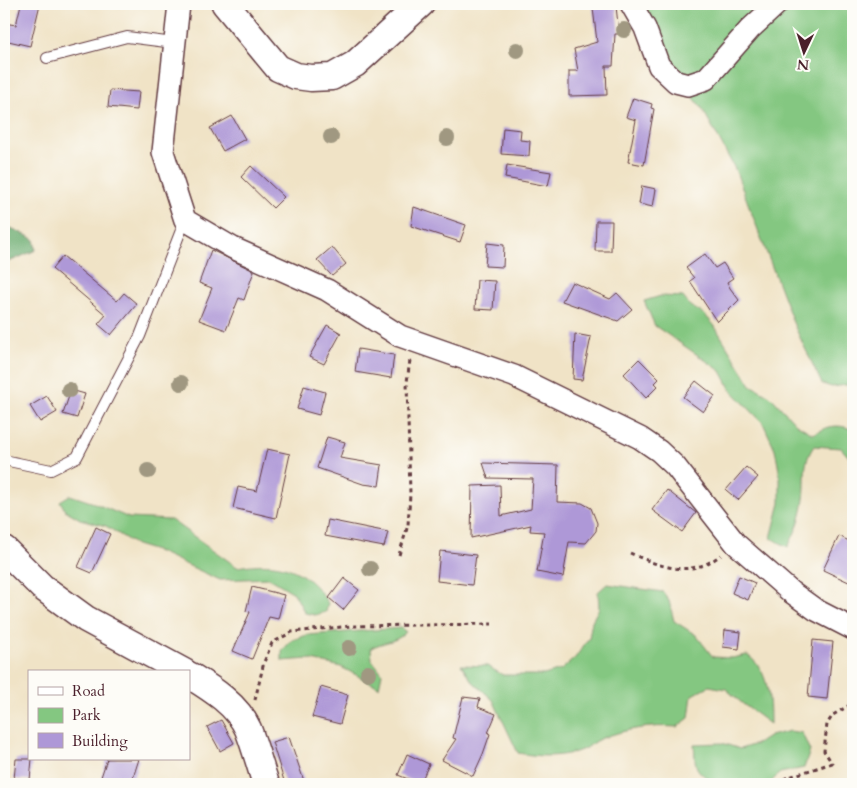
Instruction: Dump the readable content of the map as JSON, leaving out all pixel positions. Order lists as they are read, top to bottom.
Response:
{
  "legend": ["Road", "Park", "Building"],
  "north": "bottom"
}
